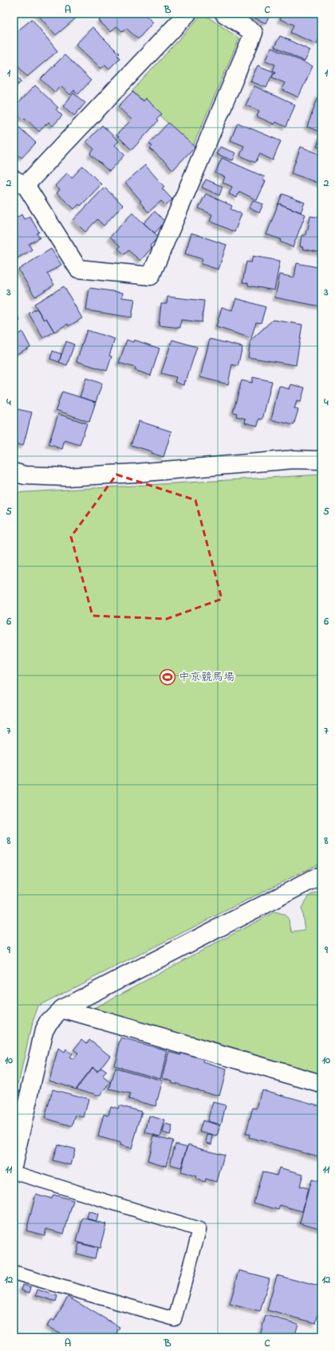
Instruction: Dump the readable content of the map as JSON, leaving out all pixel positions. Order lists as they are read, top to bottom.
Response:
{
  "places": {
    "sports": ["中京競馬場"]
  },
  "grid": {
    "columns": ["A", "B", "C"],
    "rows": [
      "1",
      "2",
      "3",
      "4",
      "5",
      "6",
      "7",
      "8",
      "9",
      "10",
      "11",
      "12"
    ]
  }
}
